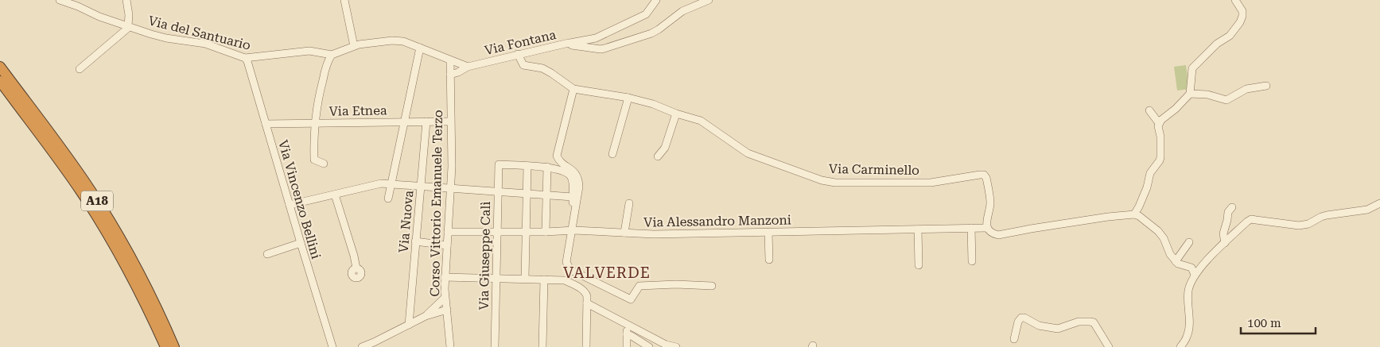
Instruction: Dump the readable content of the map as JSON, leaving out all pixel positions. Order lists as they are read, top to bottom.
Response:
{
  "streets": {
    "highway": ["A18"],
    "street": [
      "Via del Santuario",
      "Via Fontana",
      "Via Etnea",
      "Via Carminello",
      "Via Vincenzo Bellini",
      "Corso Vittorio Emanuele Terzo",
      "Via Alessandro Manzoni",
      "Via Nuova",
      "Via Giuseppe Calì"
    ]
  },
  "crossings": [
    ["Via del Santuario", "Via Vincenzo Bellini"],
    ["Via Fontana", "Via Carminello"],
    ["Via Fontana", "Corso Vittorio Emanuele Terzo"],
    ["Via Etnea", "Via Vincenzo Bellini"],
    ["Via Etnea", "Corso Vittorio Emanuele Terzo"],
    ["Via Etnea", "Via Nuova"],
    ["Via Carminello", "Via Alessandro Manzoni"],
    ["Corso Vittorio Emanuele Terzo", "Via Alessandro Manzoni"],
    ["Via Alessandro Manzoni", "Via Giuseppe Calì"]
  ],
  "districts": ["VALVERDE"],
  "scale_bar": "100 m"
}
